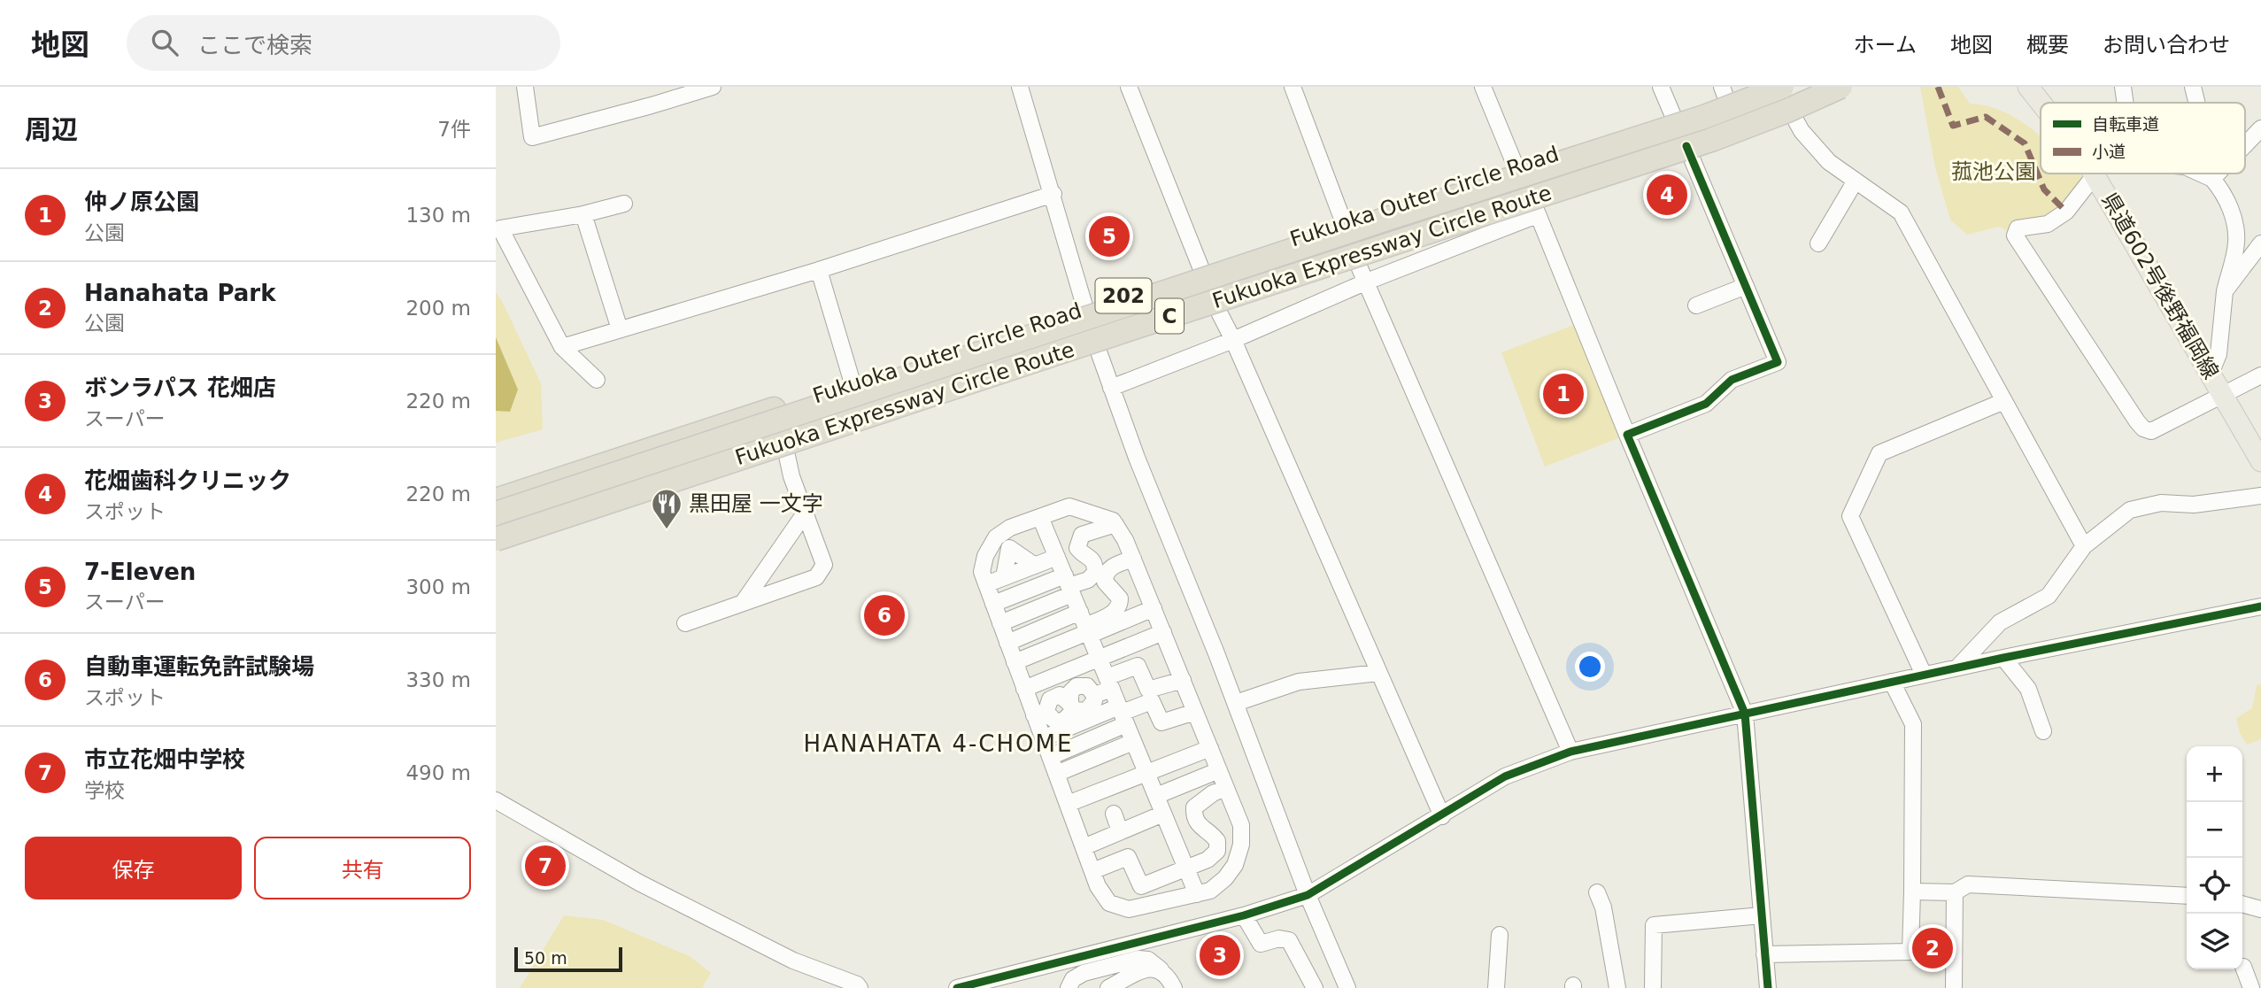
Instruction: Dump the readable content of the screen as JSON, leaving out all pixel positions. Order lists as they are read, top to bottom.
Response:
{
  "streets": {
    "highway": [
      "Fukuoka Outer Circle Road",
      "Fukuoka Expressway Circle Route",
      "202",
      "C"
    ],
    "main road": ["県道602号後野福岡線"]
  },
  "crossings": [
    ["Fukuoka Outer Circle Road", "Fukuoka Expressway Circle Route"]
  ],
  "districts": ["HANAHATA 4-CHOME"],
  "parks": ["菰池公園"],
  "places": {
    "restaurant": ["黒田屋 一文字"]
  },
  "legend": ["自転車道", "小道"],
  "scale_bar": "50 m",
  "page": {
    "header": "地図",
    "search": "ここで検索",
    "nav": [
      "ホーム",
      "地図",
      "概要",
      "お問い合わせ"
    ],
    "heading": ["周辺", "7件"],
    "list": [
      {
        "mark": "1",
        "name": "仲ノ原公園",
        "note": "公園",
        "value": "130 m"
      },
      {
        "mark": "2",
        "name": "Hanahata Park",
        "note": "公園",
        "value": "200 m"
      },
      {
        "mark": "3",
        "name": "ボンラパス 花畑店",
        "note": "スーパー",
        "value": "220 m"
      },
      {
        "mark": "4",
        "name": "花畑歯科クリニック",
        "note": "スポット",
        "value": "220 m"
      },
      {
        "mark": "5",
        "name": "7-Eleven",
        "note": "スーパー",
        "value": "300 m"
      },
      {
        "mark": "6",
        "name": "自動車運転免許試験場",
        "note": "スポット",
        "value": "330 m"
      },
      {
        "mark": "7",
        "name": "市立花畑中学校",
        "note": "学校",
        "value": "490 m"
      }
    ],
    "pins": [
      "4",
      "5",
      "1",
      "6",
      "7",
      "2",
      "3"
    ],
    "map_buttons": ["+", "−"],
    "buttons": ["保存", "共有"],
    "scale": "50 m"
  }
}
